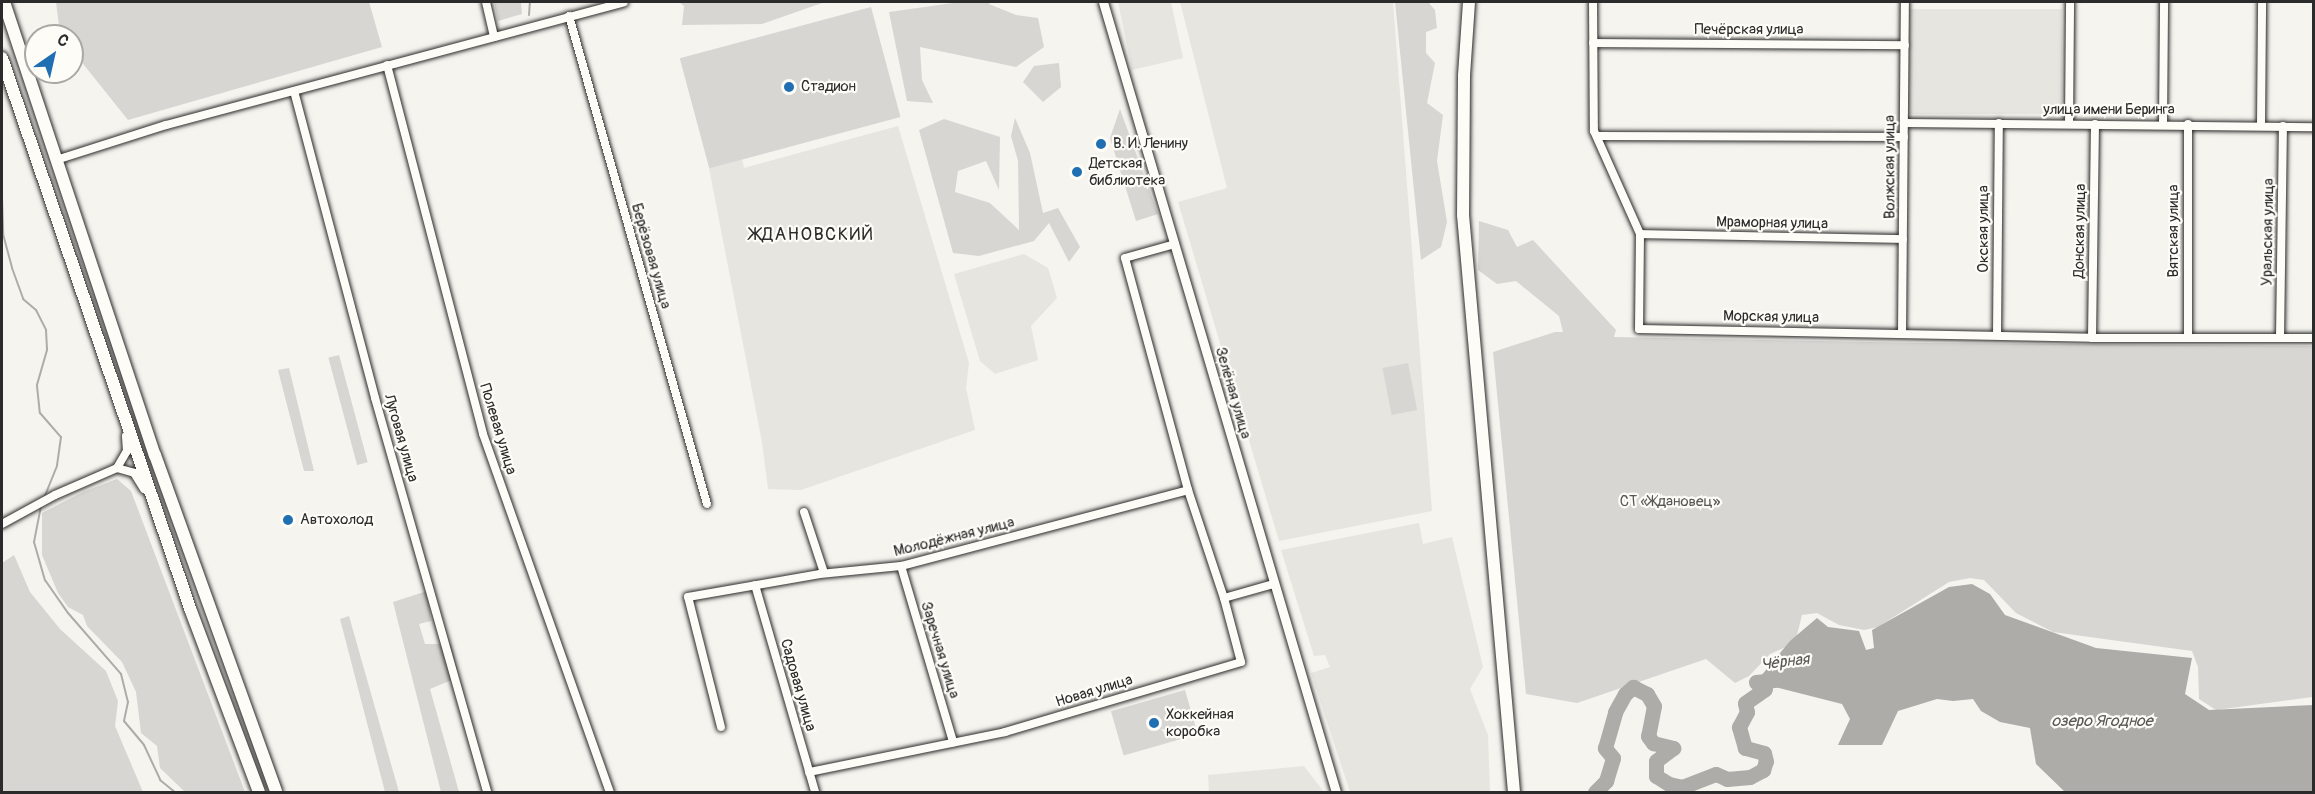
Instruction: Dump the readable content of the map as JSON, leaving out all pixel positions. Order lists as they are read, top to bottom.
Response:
{
  "streets": {
    "street": [
      "Печёрская улица",
      "улица имени Беринга",
      "Волжская улица",
      "Мраморная улица",
      "Окская улица",
      "Донская улица",
      "Вятская улица",
      "Уральская улица",
      "Берёзовая улица",
      "Морская улица",
      "Зелёная улица",
      "Полевая улица",
      "Луговая улица",
      "Молодёжная улица",
      "Заречная улица",
      "Садовая улица",
      "Новая улица"
    ]
  },
  "crossings": [
    ["Печёрская улица", "Волжская улица"],
    ["улица имени Беринга", "Волжская улица"],
    ["улица имени Беринга", "Окская улица"],
    ["улица имени Беринга", "Донская улица"],
    ["улица имени Беринга", "Вятская улица"],
    ["улица имени Беринга", "Уральская улица"],
    ["Волжская улица", "Мраморная улица"],
    ["Волжская улица", "Морская улица"],
    ["Мраморная улица", "Морская улица"],
    ["Окская улица", "Морская улица"],
    ["Донская улица", "Морская улица"],
    ["Вятская улица", "Морская улица"],
    ["Уральская улица", "Морская улица"],
    ["Молодёжная улица", "Заречная улица"],
    ["Молодёжная улица", "Садовая улица"],
    ["Заречная улица", "Новая улица"],
    ["Садовая улица", "Новая улица"]
  ],
  "districts": ["ЖДАНОВСКИЙ"],
  "water": ["Чёрная", "озеро Ягодное"],
  "parks": ["СТ «Ждановец»"],
  "places": [
    "Стадион",
    "В. И. Ленину",
    "Детская библиотека",
    "Автохолод",
    "Хоккейная коробка"
  ],
  "north": "top right"
}
